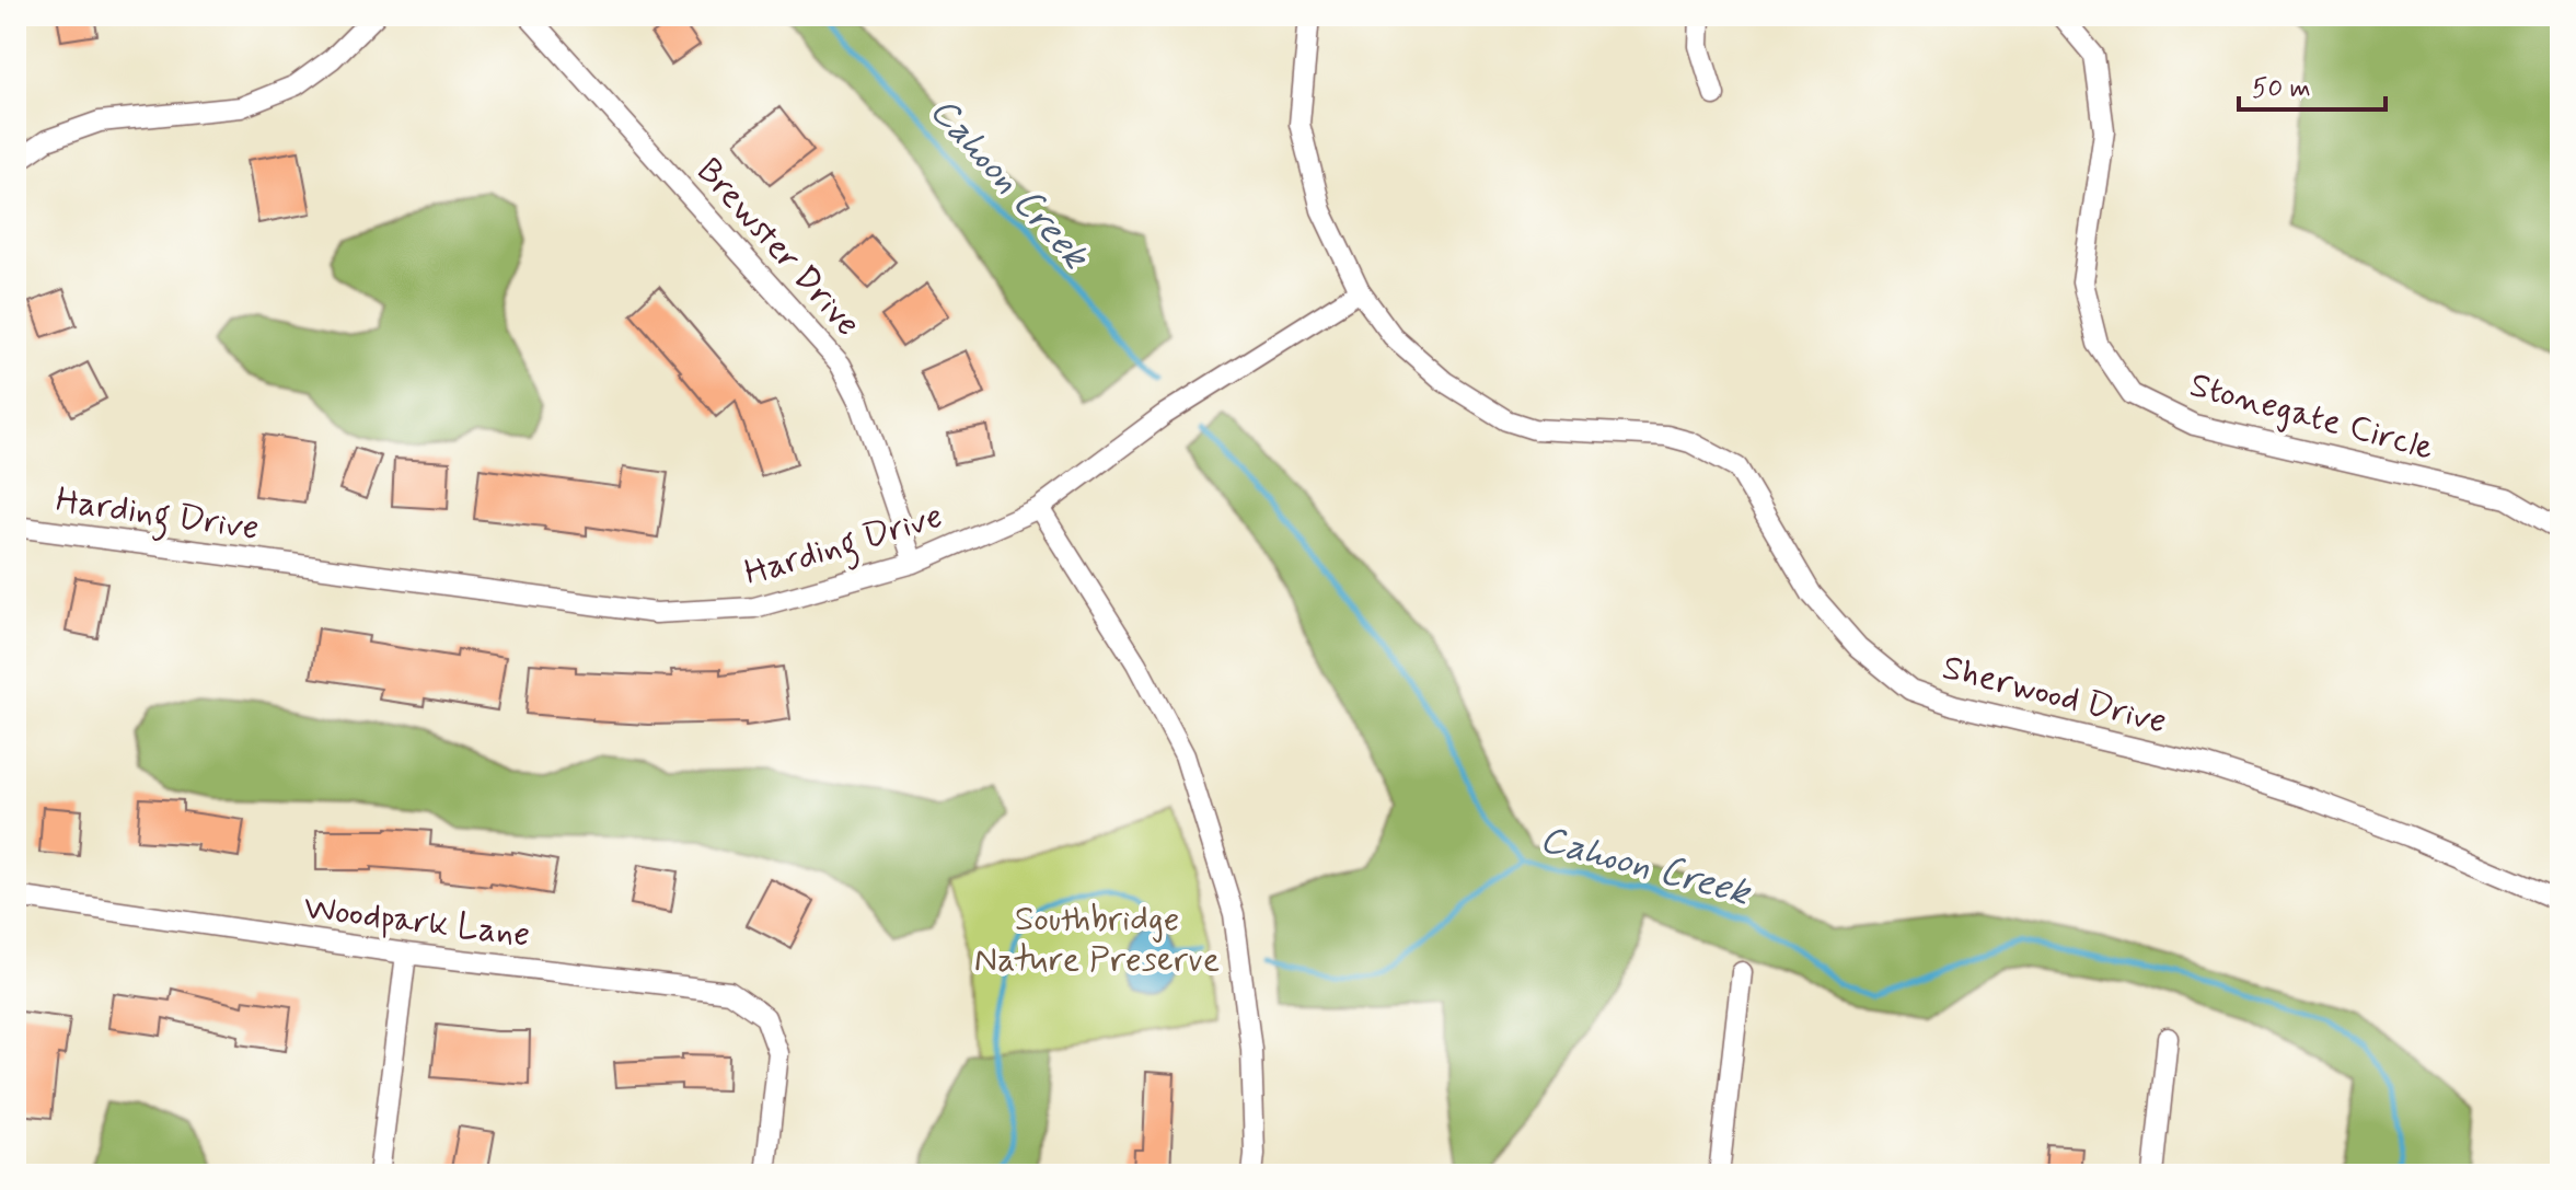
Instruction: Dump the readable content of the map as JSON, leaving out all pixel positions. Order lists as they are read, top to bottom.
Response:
{
  "streets": {
    "street": [
      "Brewster Drive",
      "Stonegate Circle",
      "Harding Drive",
      "Sherwood Drive",
      "Woodpark Lane"
    ]
  },
  "crossings": [
    ["Brewster Drive", "Harding Drive"],
    ["Harding Drive", "Sherwood Drive"]
  ],
  "water": ["Cahoon Creek"],
  "parks": ["Southbridge Nature Preserve"],
  "scale_bar": "50 m"
}
